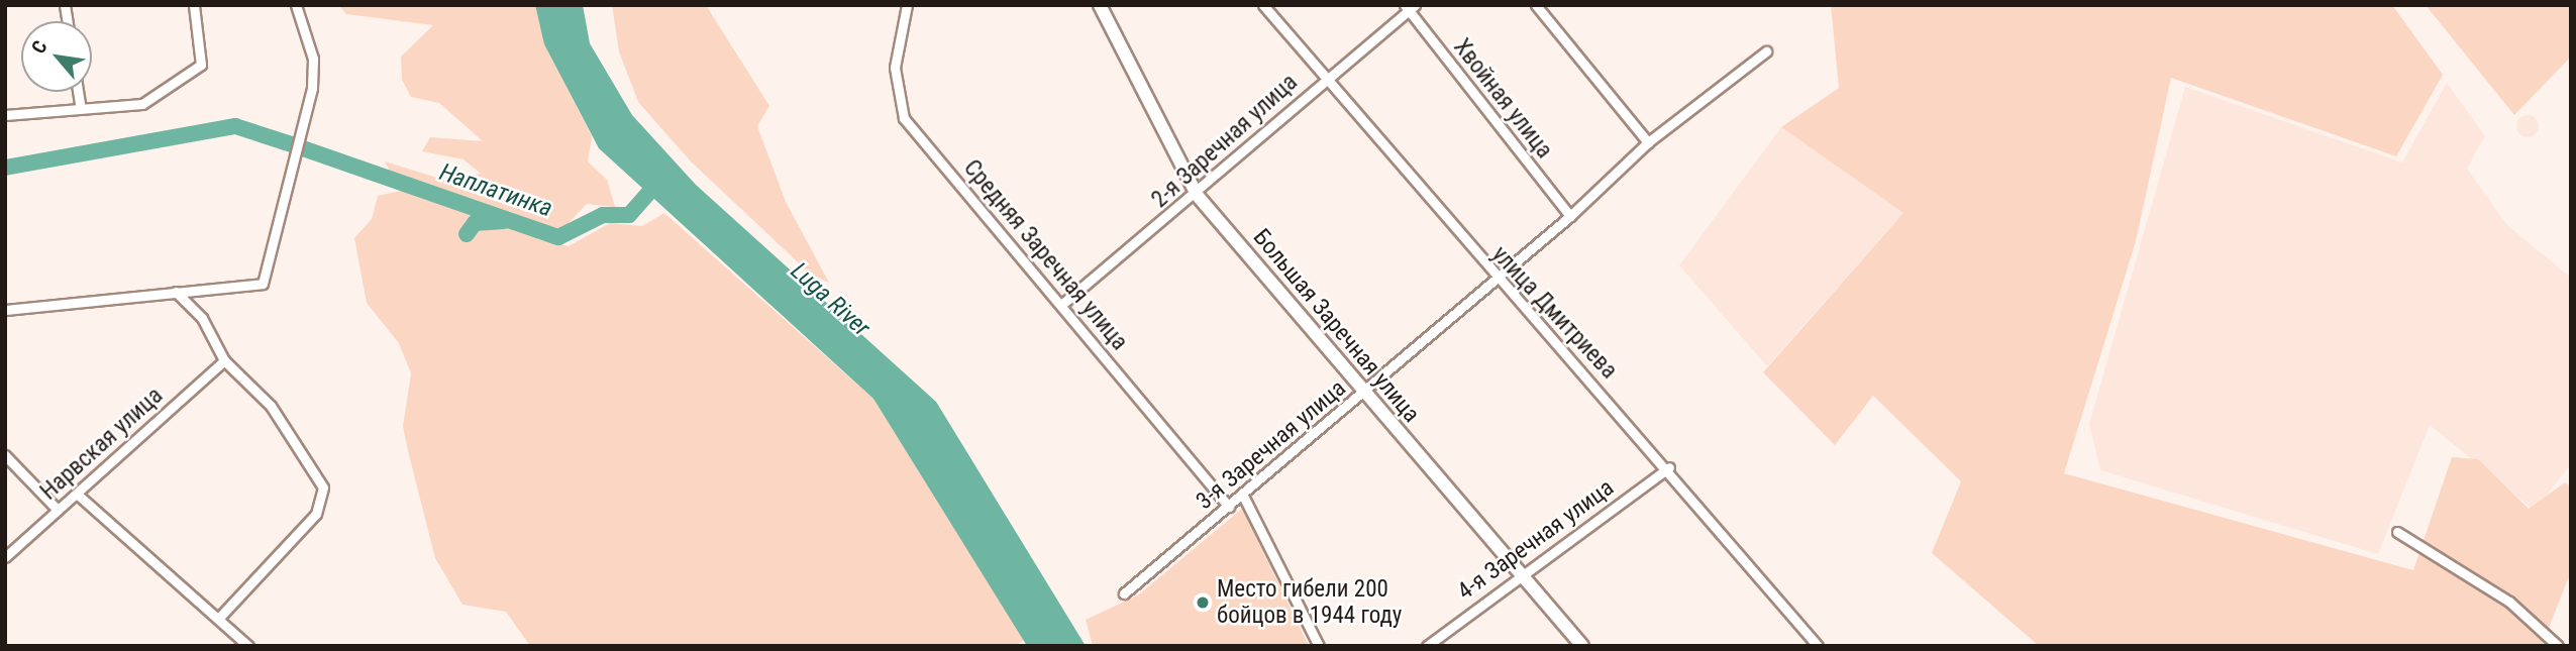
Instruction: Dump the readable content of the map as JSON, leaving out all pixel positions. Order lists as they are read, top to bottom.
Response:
{
  "streets": {
    "street": [
      "Хвойная улица",
      "2-я Заречная улица",
      "Средняя Заречная улица",
      "улица Дмитриева",
      "Большая Заречная улица",
      "Нарвская улица",
      "3-я Заречная улица",
      "4-я Заречная улица"
    ]
  },
  "crossings": [
    ["Хвойная улица", "2-я Заречная улица"],
    ["Хвойная улица", "3-я Заречная улица"],
    ["2-я Заречная улица", "Средняя Заречная улица"],
    ["2-я Заречная улица", "улица Дмитриева"],
    ["2-я Заречная улица", "Большая Заречная улица"],
    ["Средняя Заречная улица", "3-я Заречная улица"],
    ["улица Дмитриева", "3-я Заречная улица"],
    ["улица Дмитриева", "4-я Заречная улица"],
    ["Большая Заречная улица", "3-я Заречная улица"],
    ["Большая Заречная улица", "4-я Заречная улица"]
  ],
  "water": ["Наплатинка", "Luga River"],
  "places": ["Место гибели 200 бойцов в 1944 году"],
  "north": "top left"
}
